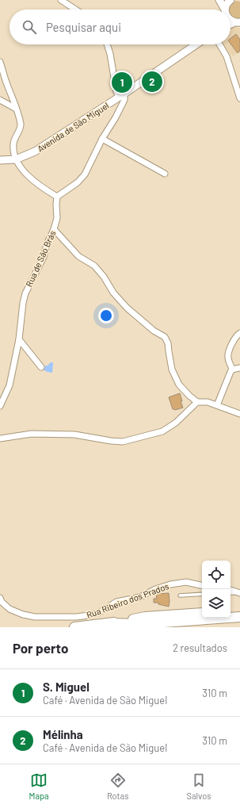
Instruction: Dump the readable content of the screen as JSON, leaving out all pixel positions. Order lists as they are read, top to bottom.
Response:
{
  "streets": {
    "street": ["Avenida de São Miguel", "Rua de São Brás", "Rua Ribeiro dos Prados"]
  },
  "page": {
    "search": "Pesquisar aqui",
    "pins": ["2", "1"],
    "heading": ["Por perto", "2 resultados"],
    "list": [
      {
        "mark": "1",
        "name": "S. Miguel",
        "note": "Café · Avenida de São Miguel",
        "value": "310 m"
      },
      {
        "mark": "2",
        "name": "Mélinha",
        "note": "Café · Avenida de São Miguel",
        "value": "310 m"
      }
    ],
    "nav": ["Mapa", "Rotas", "Salvos"]
  }
}
